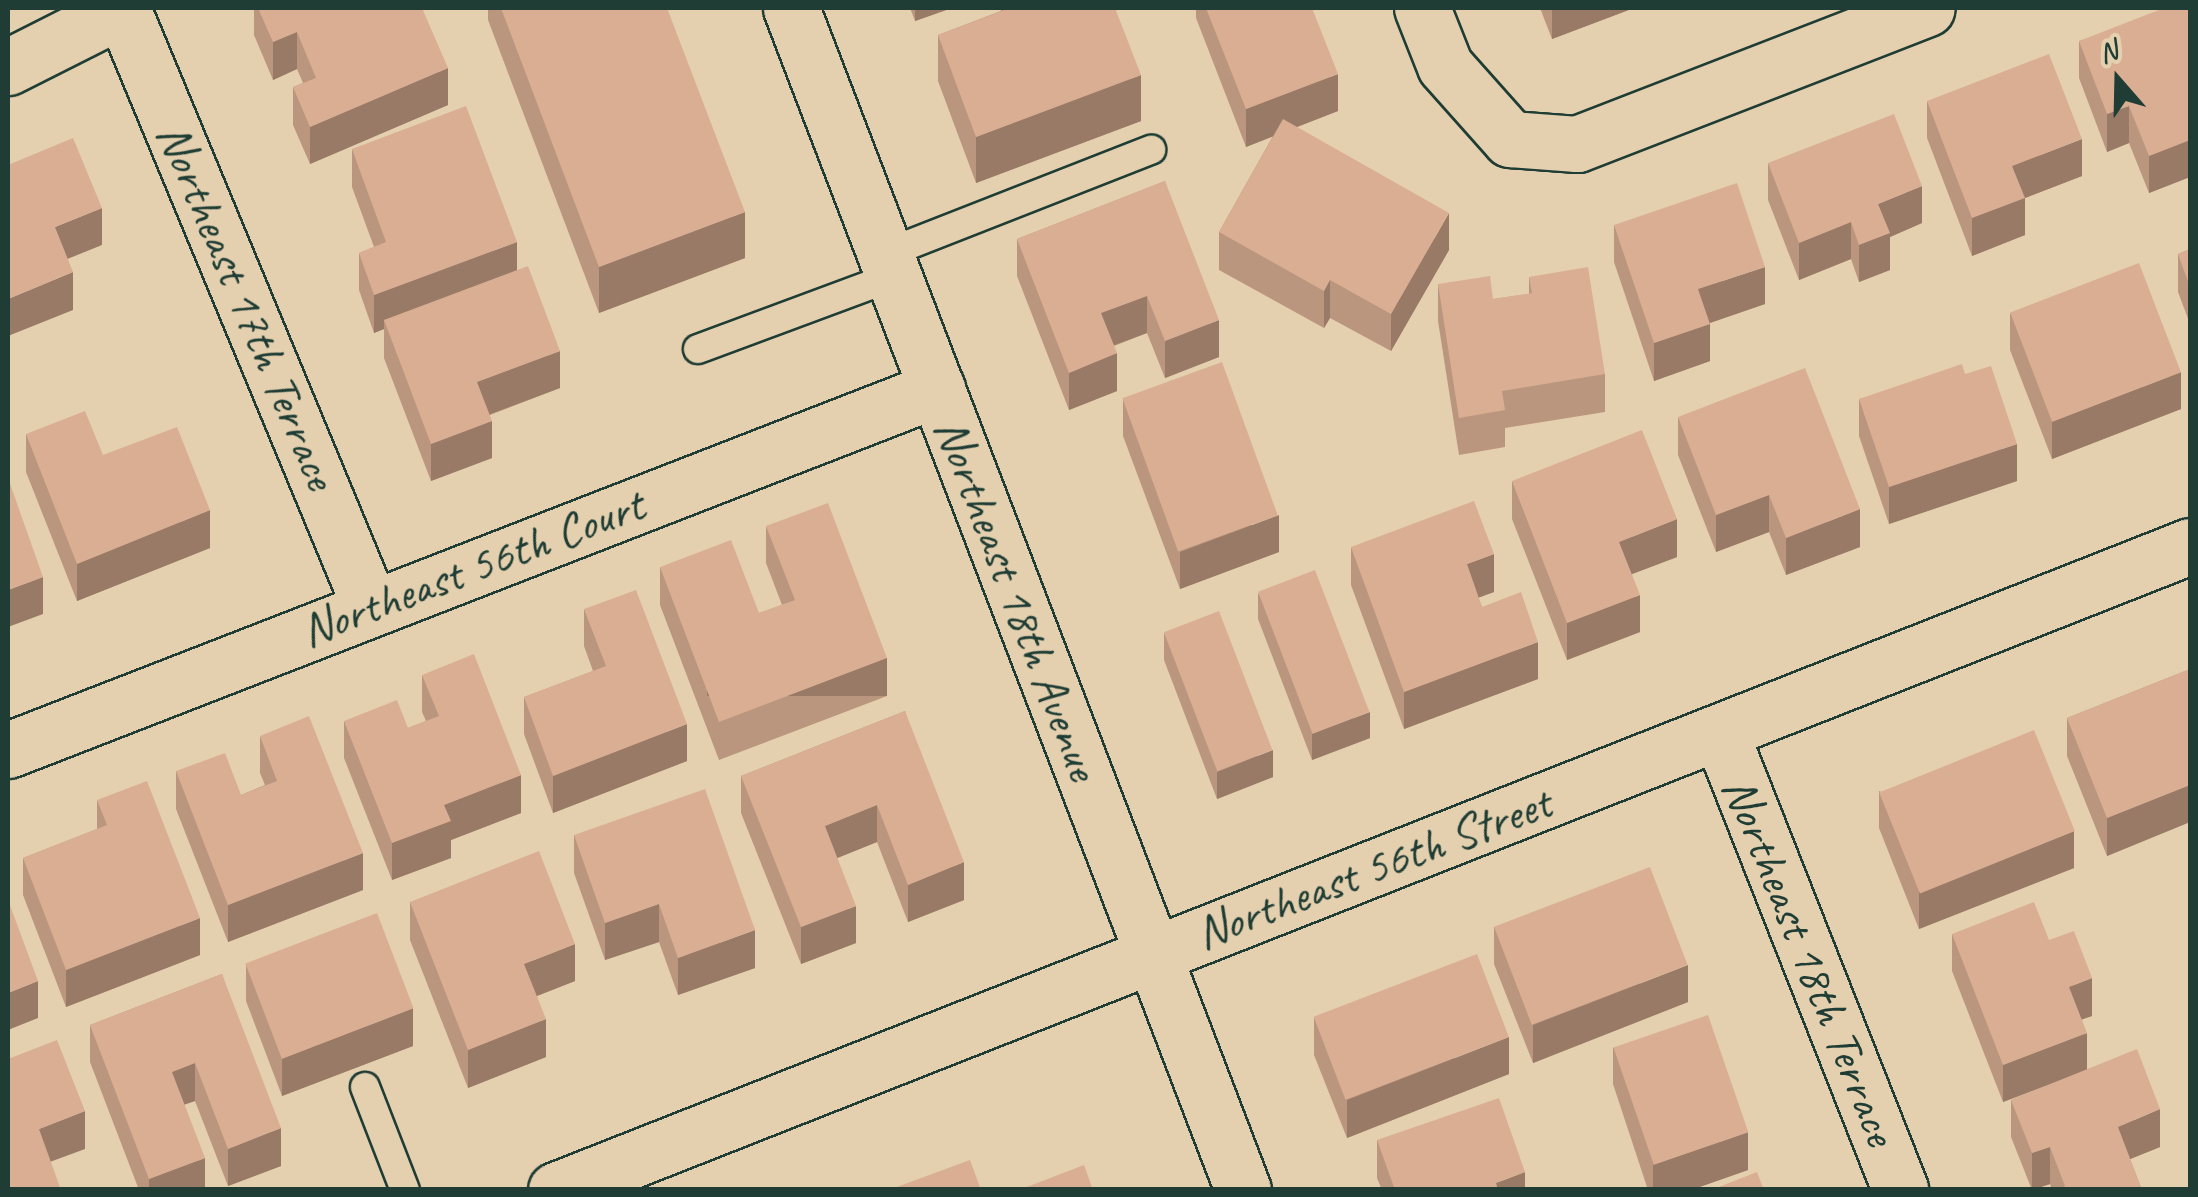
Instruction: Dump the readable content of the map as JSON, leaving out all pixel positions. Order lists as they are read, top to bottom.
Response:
{
  "streets": {
    "street": [
      "Northeast 17th Terrace",
      "Northeast 56th Court",
      "Northeast 18th Avenue",
      "Northeast 56th Street",
      "Northeast 18th Terrace"
    ]
  },
  "crossings": [
    ["Northeast 17th Terrace", "Northeast 56th Court"],
    ["Northeast 56th Court", "Northeast 18th Avenue"],
    ["Northeast 18th Avenue", "Northeast 56th Street"],
    ["Northeast 56th Street", "Northeast 18th Terrace"]
  ],
  "north": "top"
}
